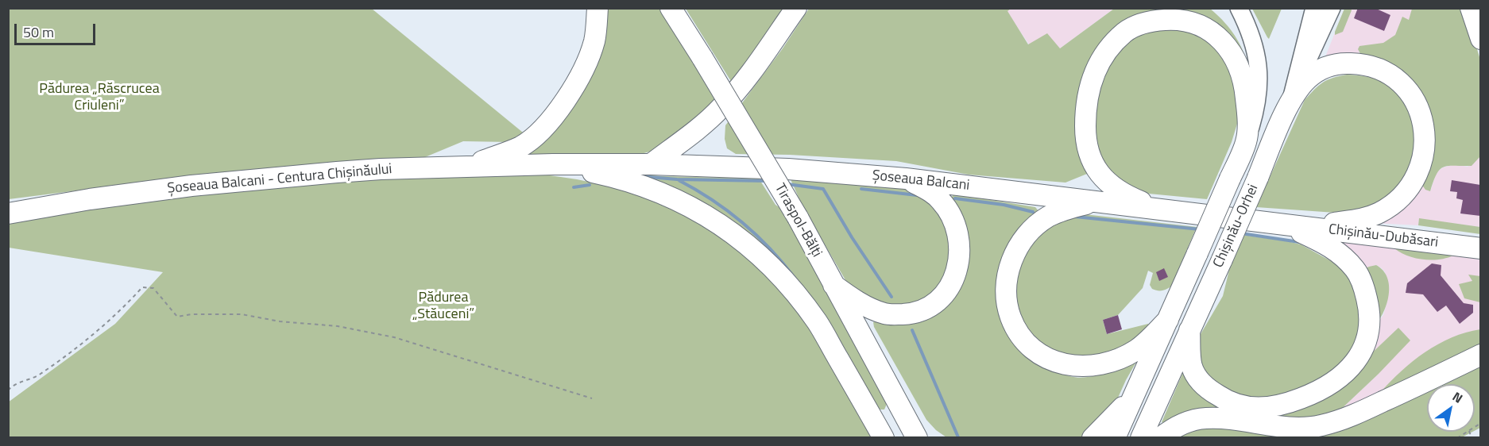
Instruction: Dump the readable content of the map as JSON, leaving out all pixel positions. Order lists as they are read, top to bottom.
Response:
{
  "streets": {
    "highway": [
      "Șoseaua Balcani - Centura Chișinăului",
      "Șoseaua Balcani",
      "Tiraspol-Bălți",
      "Chișinău-Orhei",
      "Chișinău-Dubăsari"
    ]
  },
  "crossings": [
    ["Șoseaua Balcani - Centura Chișinăului", "Șoseaua Balcani"],
    ["Șoseaua Balcani", "Chișinău-Dubăsari"]
  ],
  "parks": ["Pădurea „Răscrucea Criuleni”", "Pădurea „Stăuceni”"],
  "scale_bar": "50 m",
  "north": "top right"
}
